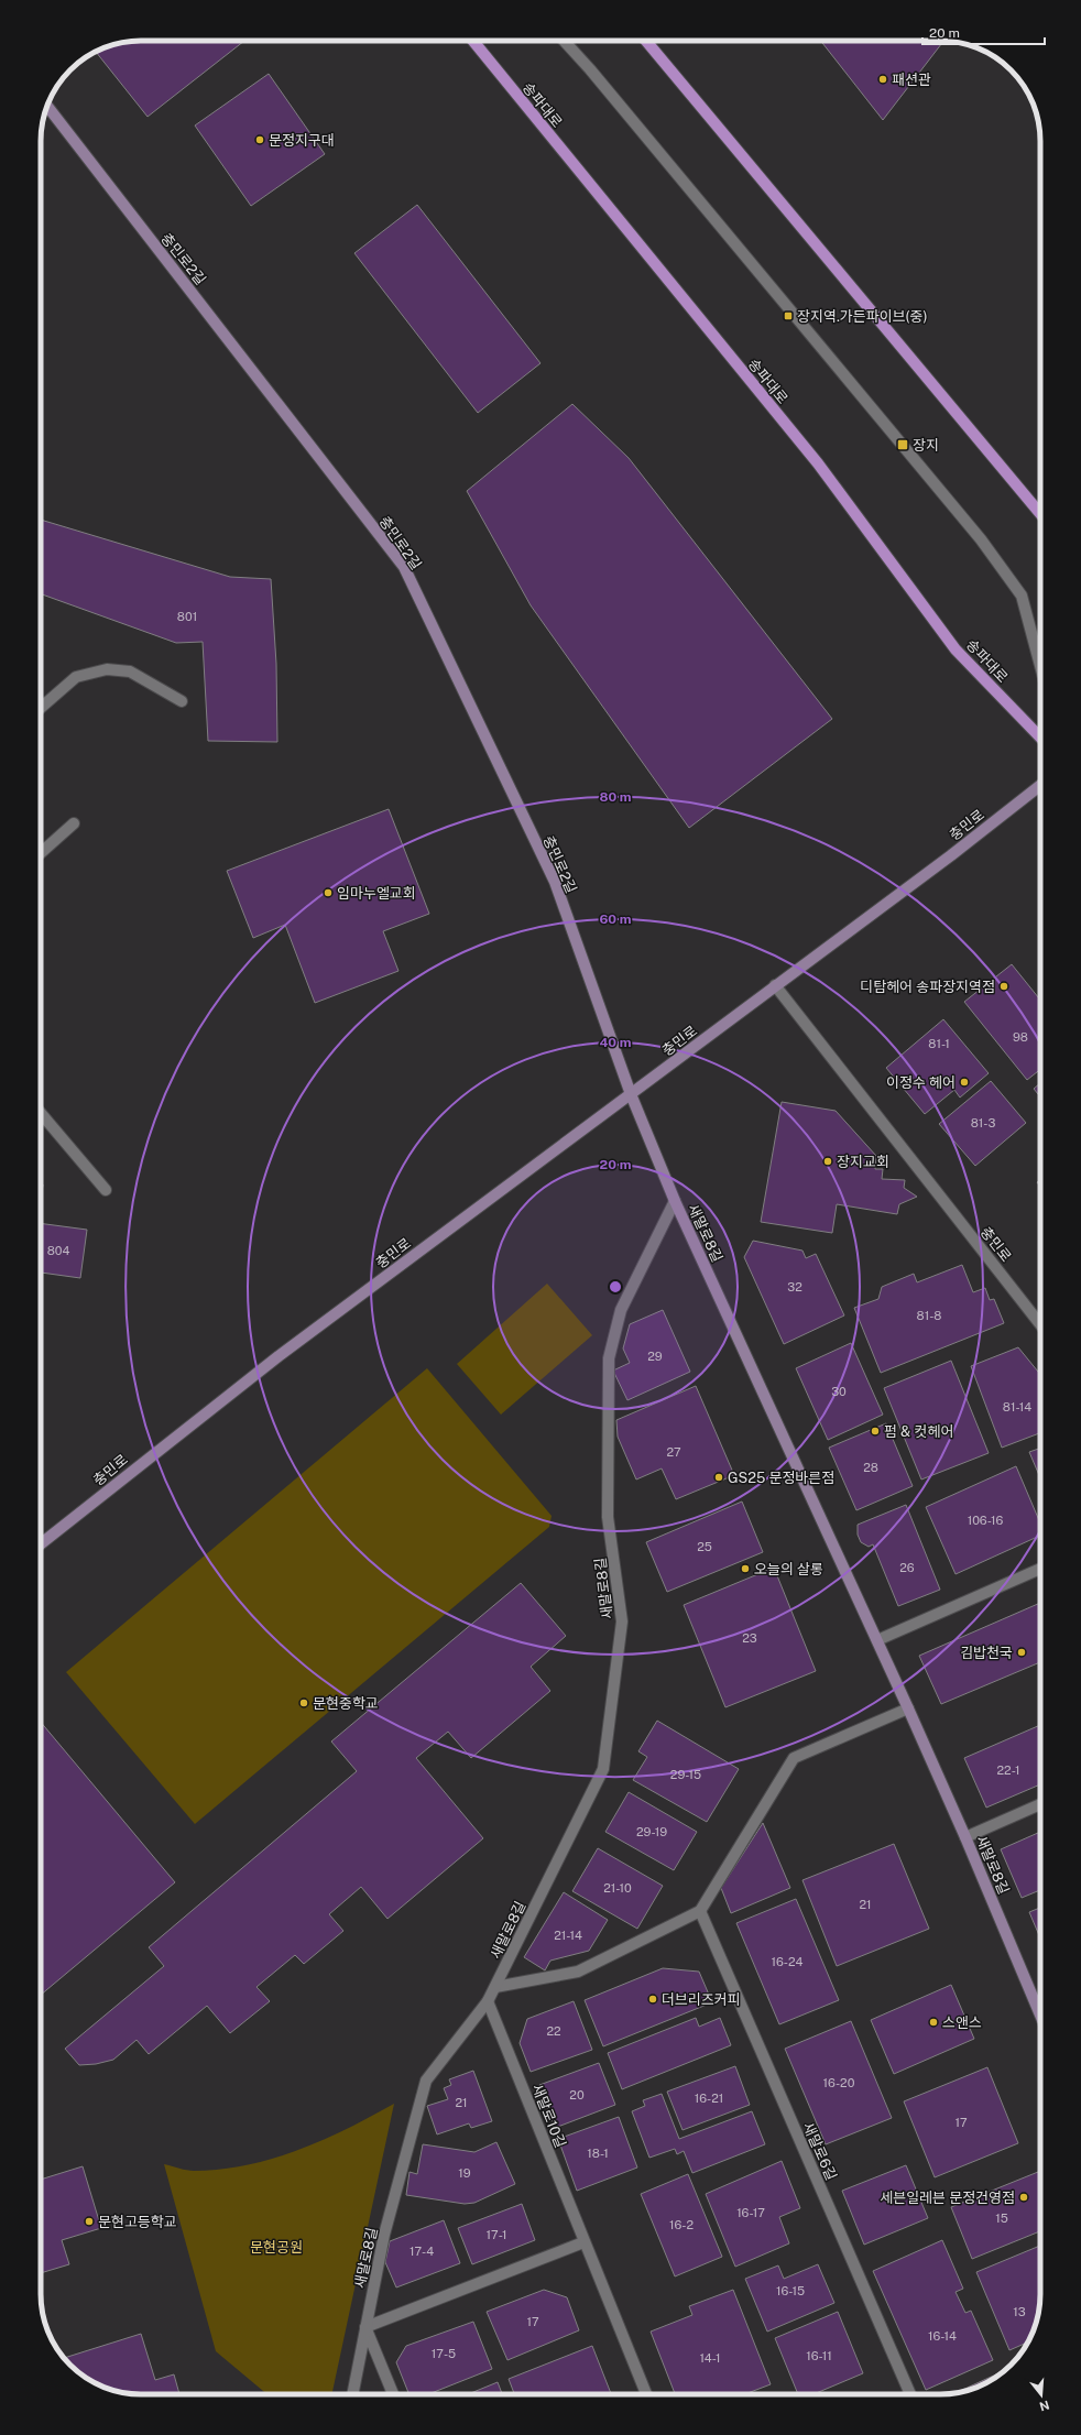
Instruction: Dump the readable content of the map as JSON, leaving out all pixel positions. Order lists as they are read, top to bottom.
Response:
{
  "streets": {
    "main road": ["송파대로"],
    "street": [
      "충민로2길",
      "충민로",
      "새말로8길",
      "새말로10길",
      "새말로6길"
    ]
  },
  "crossings": [
    ["충민로2길", "충민로"],
    ["충민로2길", "새말로8길"],
    ["충민로", "새말로8길"],
    ["새말로8길", "새말로10길"]
  ],
  "parks": ["문현공원"],
  "places": {
    "other": [
      "패션관",
      "문정지구대",
      "임마누엘교회",
      "디탐헤어 송파장지역점",
      "이정수 헤어",
      "장지교회",
      "펌 & 컷헤어",
      "GS25 문정바른점",
      "오늘의 살롱",
      "김밥천국",
      "문현중학교",
      "더브리즈커피",
      "스앤스",
      "세븐일레븐 문정건영점",
      "문현고등학교"
    ],
    "transit": ["장지역.가든파이브(중)", "장지"]
  },
  "house_numbers": [
    "801",
    "98",
    "81-1",
    "81-3",
    "804",
    "32",
    "81-8",
    "29",
    "30",
    "81-14",
    "27",
    "28",
    "106-16",
    "25",
    "26",
    "23",
    "22-1",
    "29-15",
    "29-19",
    "21-10",
    "21",
    "21-14",
    "16-24",
    "22",
    "16-20",
    "20",
    "16-21",
    "21",
    "17",
    "18-1",
    "19",
    "16-17",
    "15",
    "16-2",
    "17-1",
    "17-4",
    "16-15",
    "13",
    "17",
    "16-14",
    "17-5",
    "16-11",
    "14-1"
  ],
  "scale_bar": "20 m",
  "north": "bottom",
  "rings": [
    "80 m",
    "60 m",
    "40 m",
    "20 m"
  ]
}
